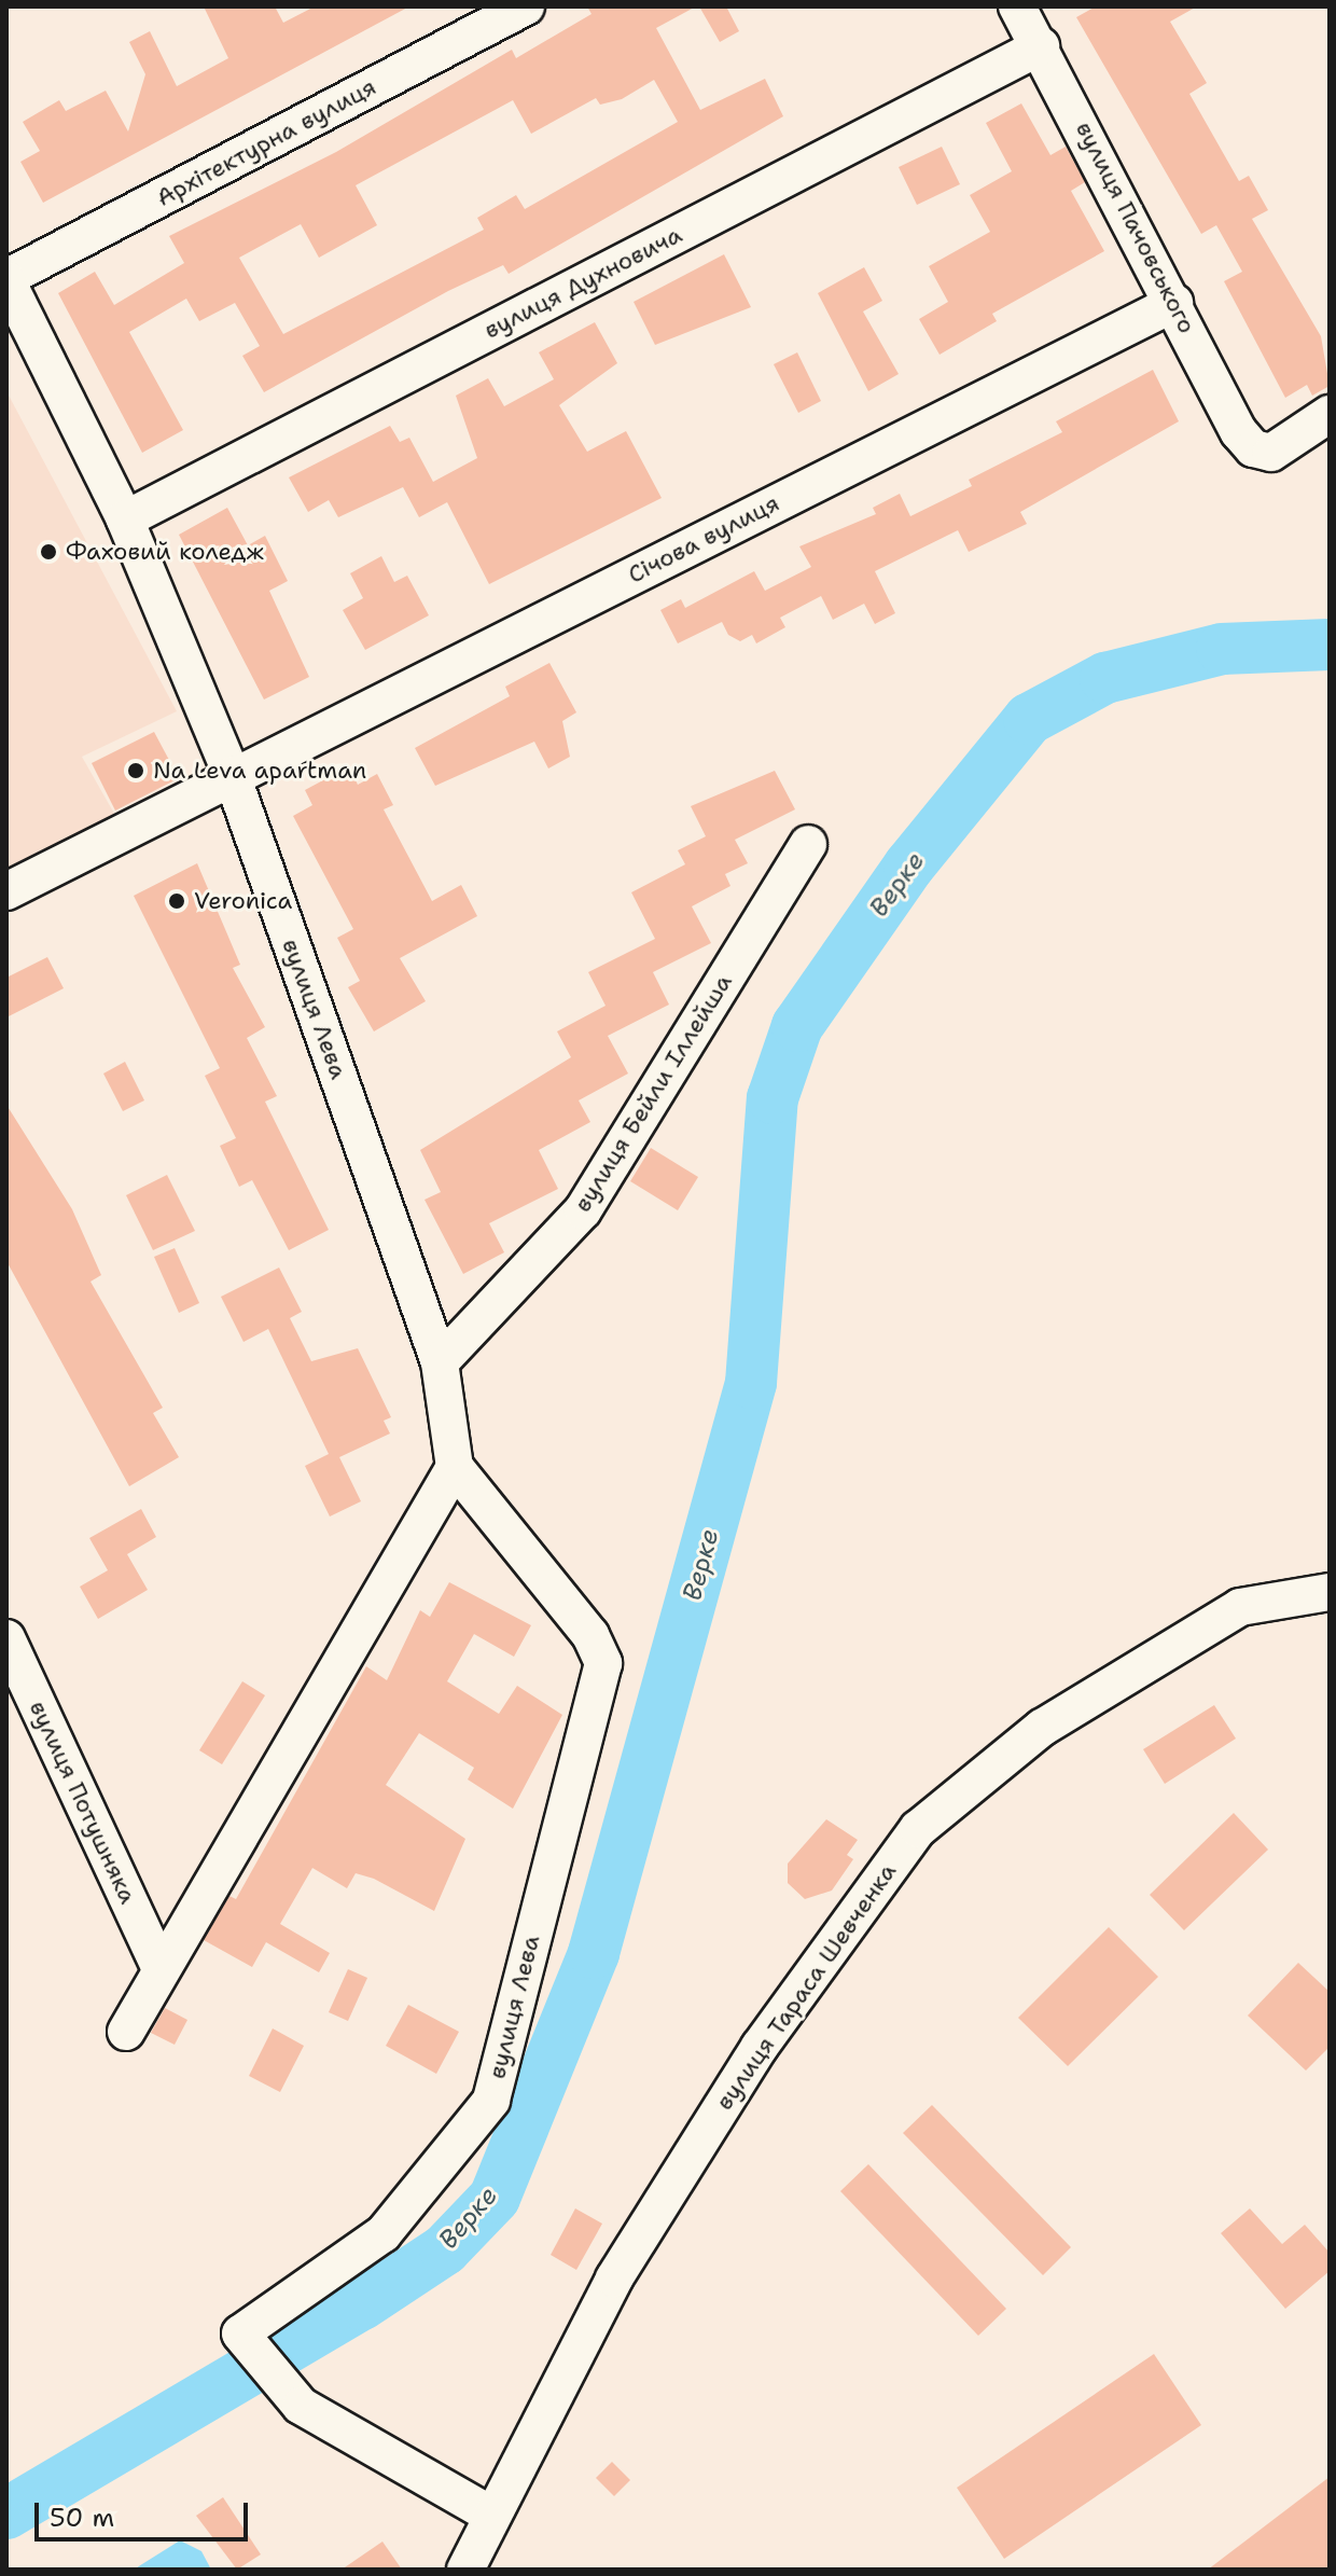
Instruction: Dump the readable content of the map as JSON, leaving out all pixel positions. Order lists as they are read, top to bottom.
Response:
{
  "streets": {
    "street": [
      "Архітектурна вулиця",
      "вулиця Пачовського",
      "вулиця Духновича",
      "Січова вулиця",
      "вулиця Лева",
      "вулиця Бейли Іллейша",
      "вулиця Потушняка",
      "вулиця Тараса Шевченка"
    ]
  },
  "crossings": [
    ["Архітектурна вулиця", "вулиця Лева"],
    ["вулиця Пачовського", "вулиця Духновича"],
    ["вулиця Пачовського", "Січова вулиця"],
    ["вулиця Духновича", "вулиця Лева"],
    ["Січова вулиця", "вулиця Лева"],
    ["вулиця Лева", "вулиця Бейли Іллейша"],
    ["вулиця Лева", "вулиця Тараса Шевченка"]
  ],
  "water": ["Верке"],
  "places": ["Фаховий коледж", "Na Leva apartman", "Veronica"],
  "scale_bar": "50 m"
}
